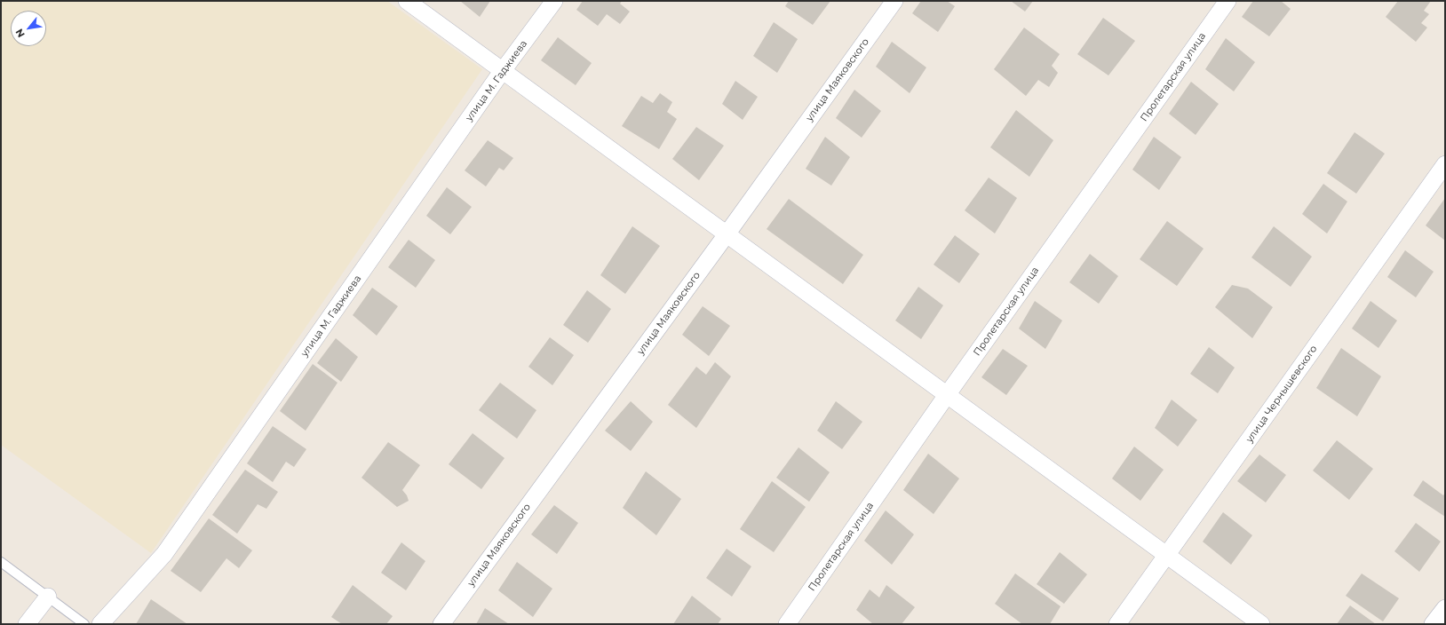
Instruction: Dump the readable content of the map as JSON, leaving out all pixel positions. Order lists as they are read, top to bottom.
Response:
{
  "streets": {
    "street": [
      "Пролетарская улица",
      "улица Маяковского",
      "улица М. Гаджиева",
      "улица Чернышевского"
    ]
  },
  "north": "bottom left"
}
